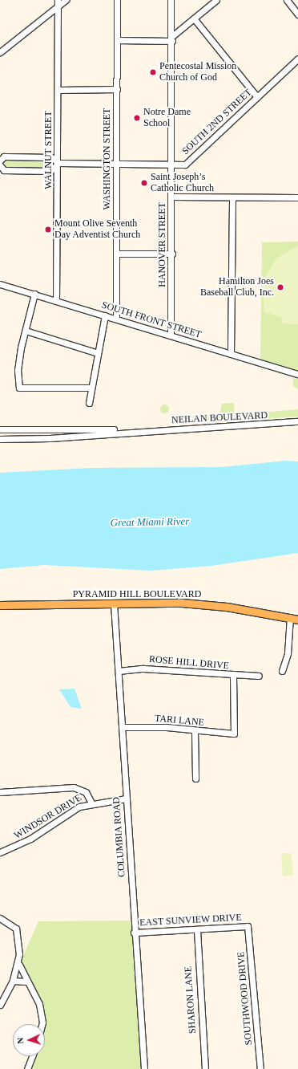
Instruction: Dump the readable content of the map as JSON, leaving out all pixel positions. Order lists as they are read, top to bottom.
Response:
{
  "streets": {
    "main road": ["PYRAMID HILL BOULEVARD"],
    "street": [
      "SOUTH 2ND STREET",
      "WALNUT STREET",
      "WASHINGTON STREET",
      "HANOVER STREET",
      "SOUTH FRONT STREET",
      "NEILAN BOULEVARD",
      "ROSE HILL DRIVE",
      "TARI LANE",
      "WINDSOR DRIVE",
      "COLUMBIA ROAD",
      "EAST SUNVIEW DRIVE",
      "SOUTHWOOD DRIVE",
      "SHARON LANE"
    ]
  },
  "crossings": [
    ["SOUTH 2ND STREET", "WALNUT STREET"],
    ["SOUTH 2ND STREET", "WASHINGTON STREET"],
    ["SOUTH 2ND STREET", "HANOVER STREET"],
    ["WALNUT STREET", "SOUTH FRONT STREET"],
    ["WASHINGTON STREET", "SOUTH FRONT STREET"],
    ["HANOVER STREET", "SOUTH FRONT STREET"],
    ["PYRAMID HILL BOULEVARD", "COLUMBIA ROAD"],
    ["ROSE HILL DRIVE", "TARI LANE"],
    ["ROSE HILL DRIVE", "COLUMBIA ROAD"],
    ["TARI LANE", "COLUMBIA ROAD"],
    ["WINDSOR DRIVE", "COLUMBIA ROAD"],
    ["COLUMBIA ROAD", "EAST SUNVIEW DRIVE"],
    ["EAST SUNVIEW DRIVE", "SOUTHWOOD DRIVE"],
    ["EAST SUNVIEW DRIVE", "SHARON LANE"]
  ],
  "water": ["Great Miami River"],
  "places": [
    "Pentecostal Mission Church of God",
    "Notre Dame School",
    "Saint Joseph’s Catholic Church",
    "Mount Olive Seventh Day Adventist Church",
    "Hamilton Joes Baseball Club, Inc."
  ],
  "north": "left"
}
